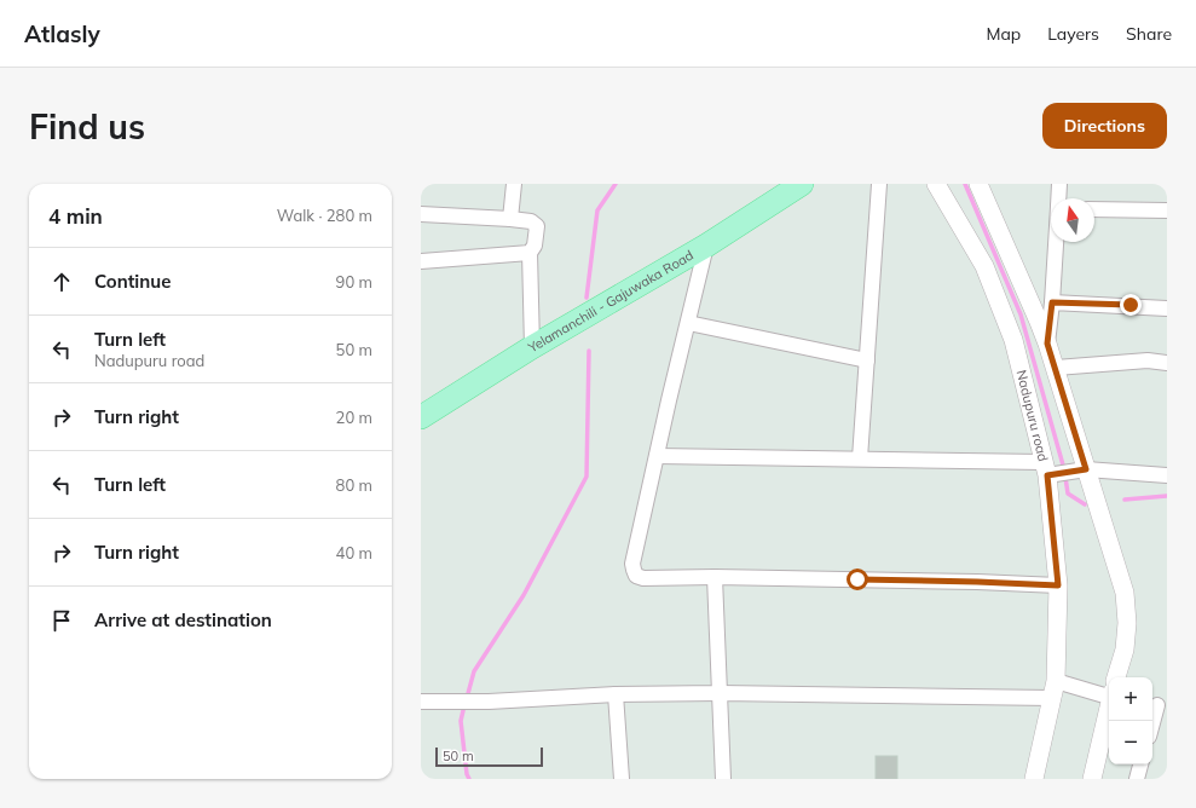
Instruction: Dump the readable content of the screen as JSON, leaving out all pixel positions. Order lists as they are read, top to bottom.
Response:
{
  "streets": {
    "main road": ["Yelamanchili - Gajuwaka Road"],
    "street": ["Nadupuru road"]
  },
  "scale_bar": "50 m",
  "north": "top",
  "page": {
    "header": "Atlasly",
    "nav": ["Map", "Layers", "Share"],
    "buttons": "Directions",
    "title": "Find us",
    "heading": ["4 min", "Walk · 280 m"],
    "list": [
      ["Continue", "90 m"],
      ["Turn left", "Nadupuru road", "50 m"],
      ["Turn right", "20 m"],
      ["Turn left", "80 m"],
      ["Turn right", "40 m"],
      "Arrive at destination"
    ],
    "map_buttons": ["+", "−"],
    "scale": "50 m"
  }
}
